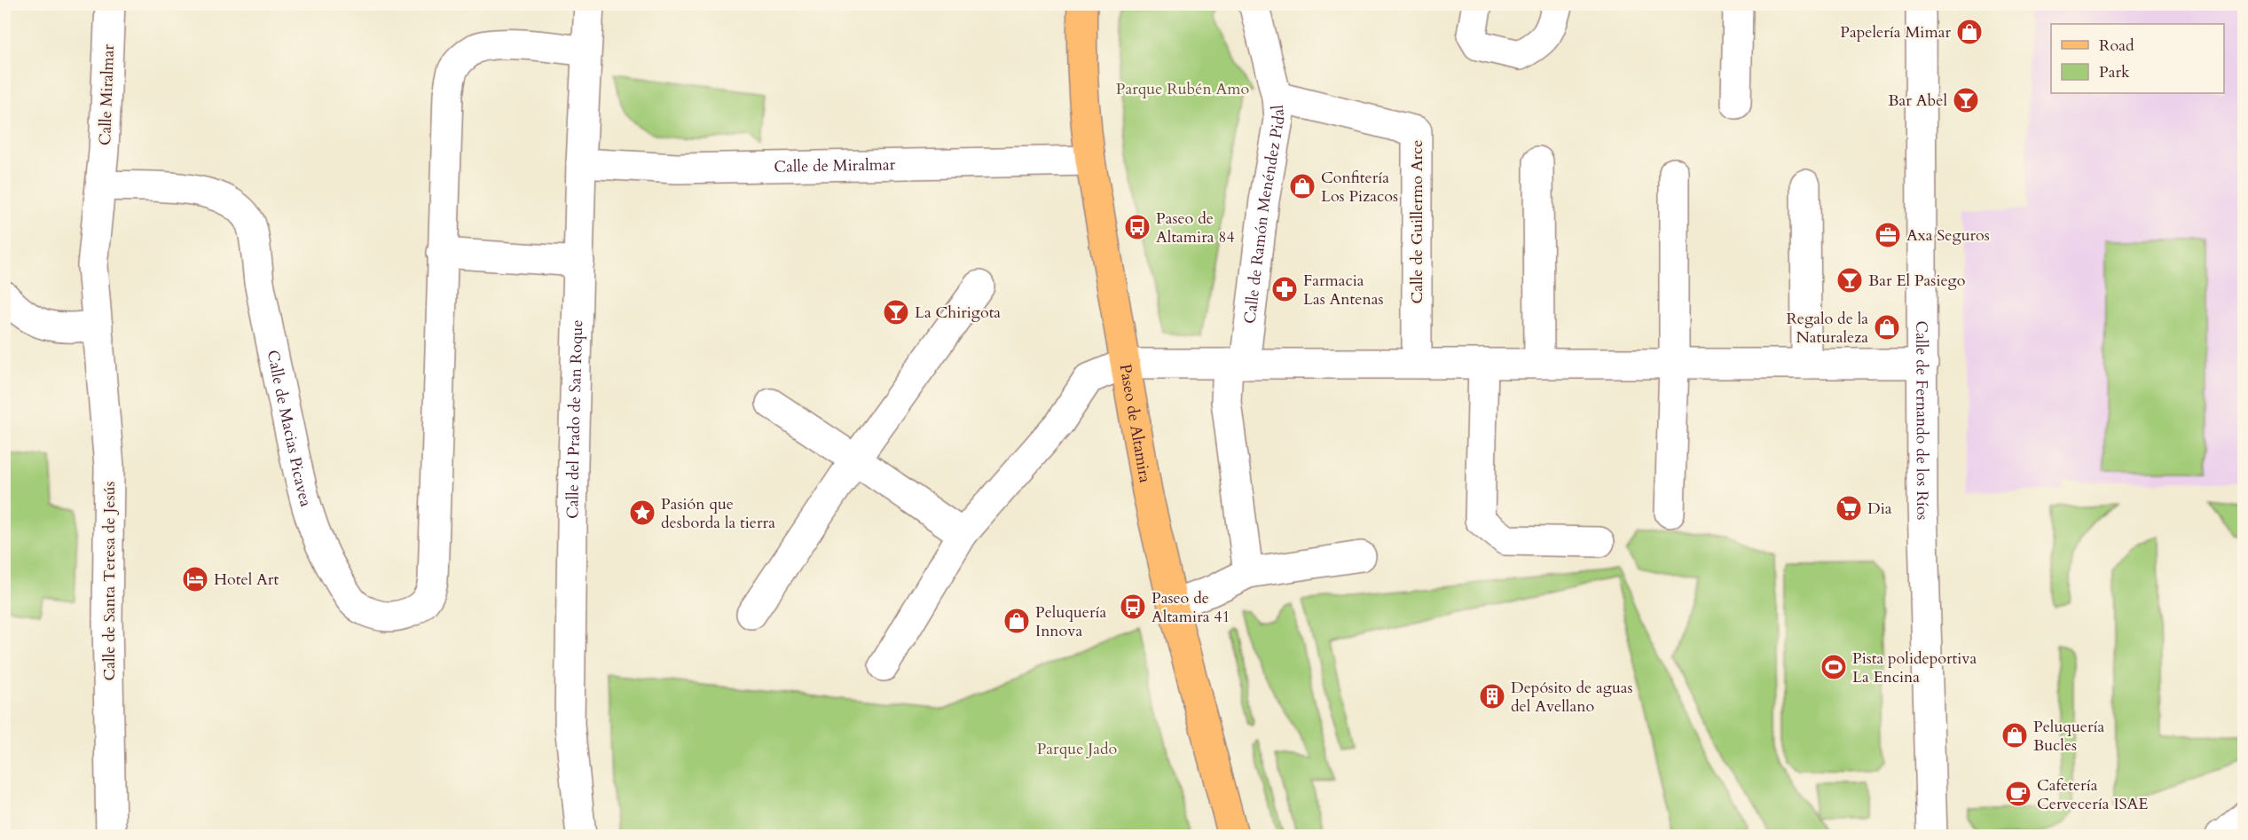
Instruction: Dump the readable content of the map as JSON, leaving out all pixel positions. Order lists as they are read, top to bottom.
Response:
{
  "streets": {
    "main road": ["Paseo de Altamira"],
    "street": [
      "Calle Miralmar",
      "Calle de Miralmar",
      "Calle de Ramón Menéndez Pidal",
      "Calle de Guillermo Arce",
      "Calle del Prado de San Roque",
      "Calle de Fernando de los Ríos",
      "Calle de Macias Picavea",
      "Calle de Santa Teresa de Jesús"
    ]
  },
  "crossings": [
    ["Calle Miralmar", "Calle de Macias Picavea"],
    ["Calle de Miralmar", "Calle del Prado de San Roque"],
    ["Calle de Miralmar", "Paseo de Altamira"],
    ["Calle de Ramón Menéndez Pidal", "Calle de Guillermo Arce"],
    ["Calle del Prado de San Roque", "Calle de Macias Picavea"]
  ],
  "parks": ["Parque Rubén Amo", "Parque Jado"],
  "places": {
    "shop": [
      "Papelería Mimar",
      "Confitería Los Pizacos",
      "Regalo de la Naturaleza",
      "Peluquería Innova",
      "Peluquería Bucles"
    ],
    "bar": ["Bar Abel", "Bar El Pasiego", "La Chirigota"],
    "bus stop": ["Paseo de Altamira 84", "Paseo de Altamira 41"],
    "office": ["Axa Seguros"],
    "pharmacy": ["Farmacia Las Antenas"],
    "supermarket": ["Dia"],
    "place": ["Pasión que desborda la tierra"],
    "hotel": ["Hotel Art"],
    "sports": ["Pista polideportiva La Encina"],
    "building": ["Depósito de aguas del Avellano"],
    "cafe": ["Cafetería Cervecería ISAE"]
  },
  "legend": ["Road", "Park"]
}
